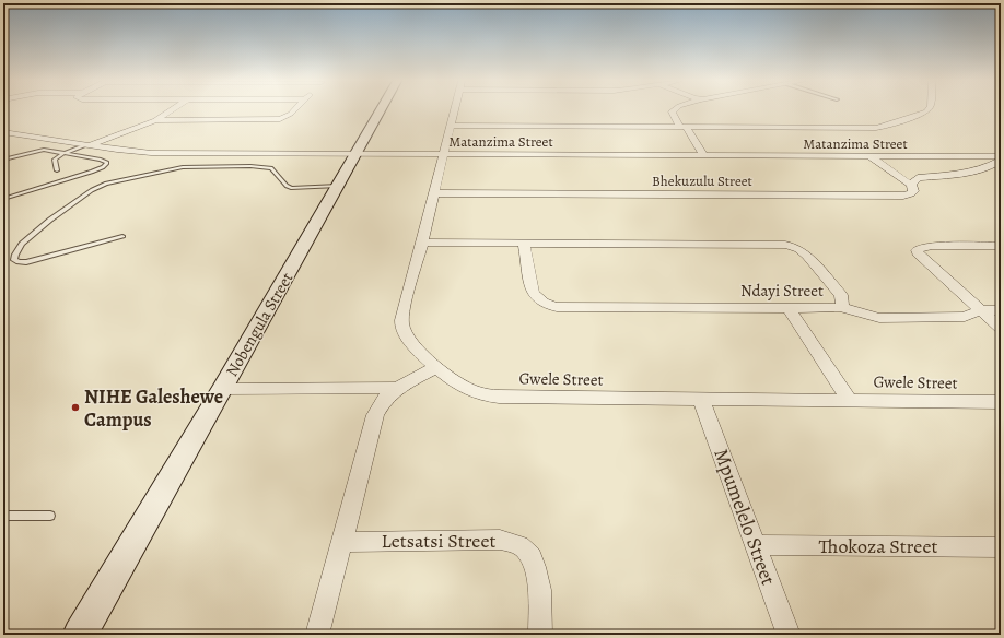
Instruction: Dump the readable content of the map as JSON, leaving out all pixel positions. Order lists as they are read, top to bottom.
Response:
{
  "streets": {
    "street": [
      "Matanzima Street",
      "Bhekuzulu Street",
      "Ndayi Street",
      "Nobengula Street",
      "Gwele Street",
      "Mpumelelo Street",
      "Letsatsi Street",
      "Thokoza Street"
    ]
  },
  "crossings": [
    ["Matanzima Street", "Nobengula Street"],
    ["Matanzima Street", "Gwele Street"],
    ["Bhekuzulu Street", "Gwele Street"],
    ["Ndayi Street", "Gwele Street"],
    ["Gwele Street", "Mpumelelo Street"],
    ["Mpumelelo Street", "Thokoza Street"]
  ],
  "places": ["NIHE Galeshewe Campus"]
}
